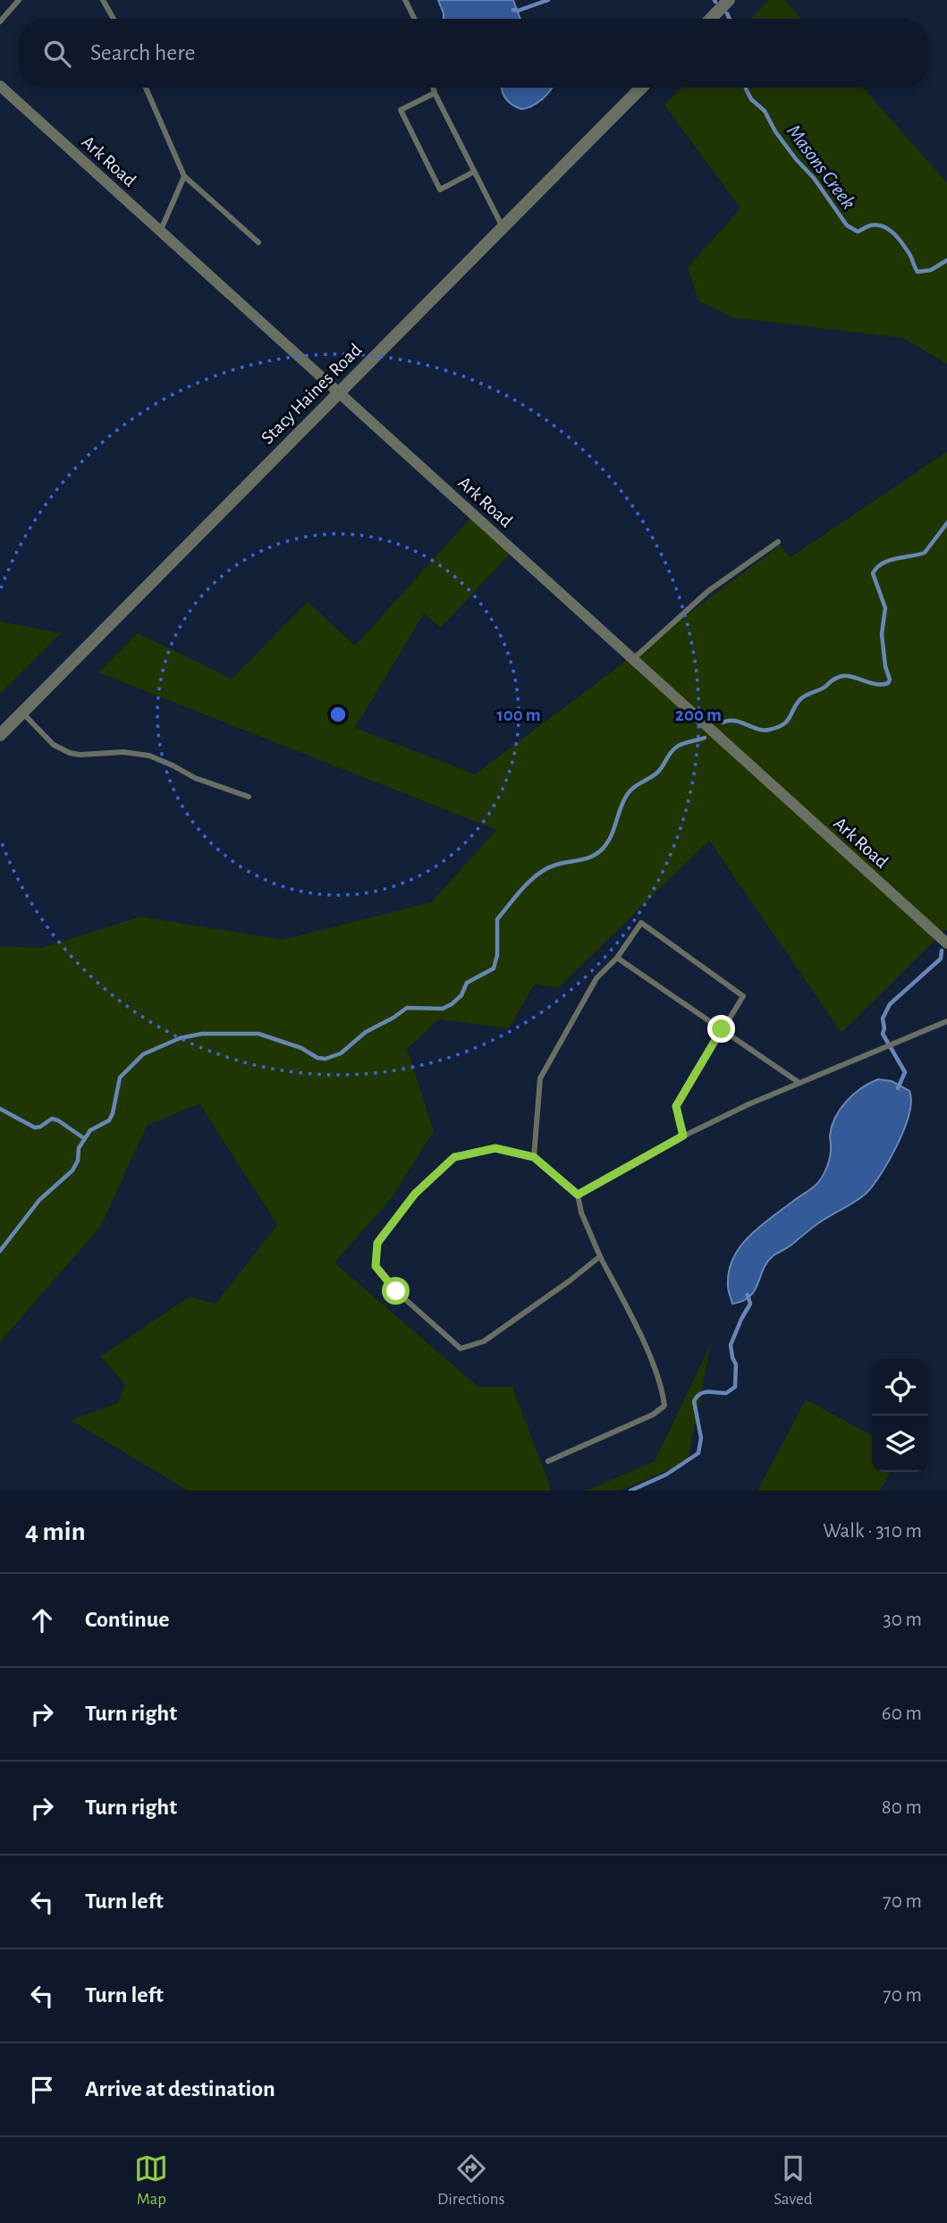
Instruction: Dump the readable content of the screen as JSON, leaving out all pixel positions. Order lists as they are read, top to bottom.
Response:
{
  "streets": {
    "street": ["Ark Road", "Stacy Haines Road"]
  },
  "crossings": [
    ["Ark Road", "Stacy Haines Road"]
  ],
  "water": ["Masons Creek"],
  "page": {
    "search": "Search here",
    "heading": ["4 min", "Walk · 310 m"],
    "list": [
      ["Continue", "30 m"],
      ["Turn right", "60 m"],
      ["Turn right", "80 m"],
      ["Turn left", "70 m"],
      ["Turn left", "70 m"],
      "Arrive at destination"
    ],
    "nav": ["Map", "Directions", "Saved"]
  },
  "rings": ["100 m", "200 m"]
}
